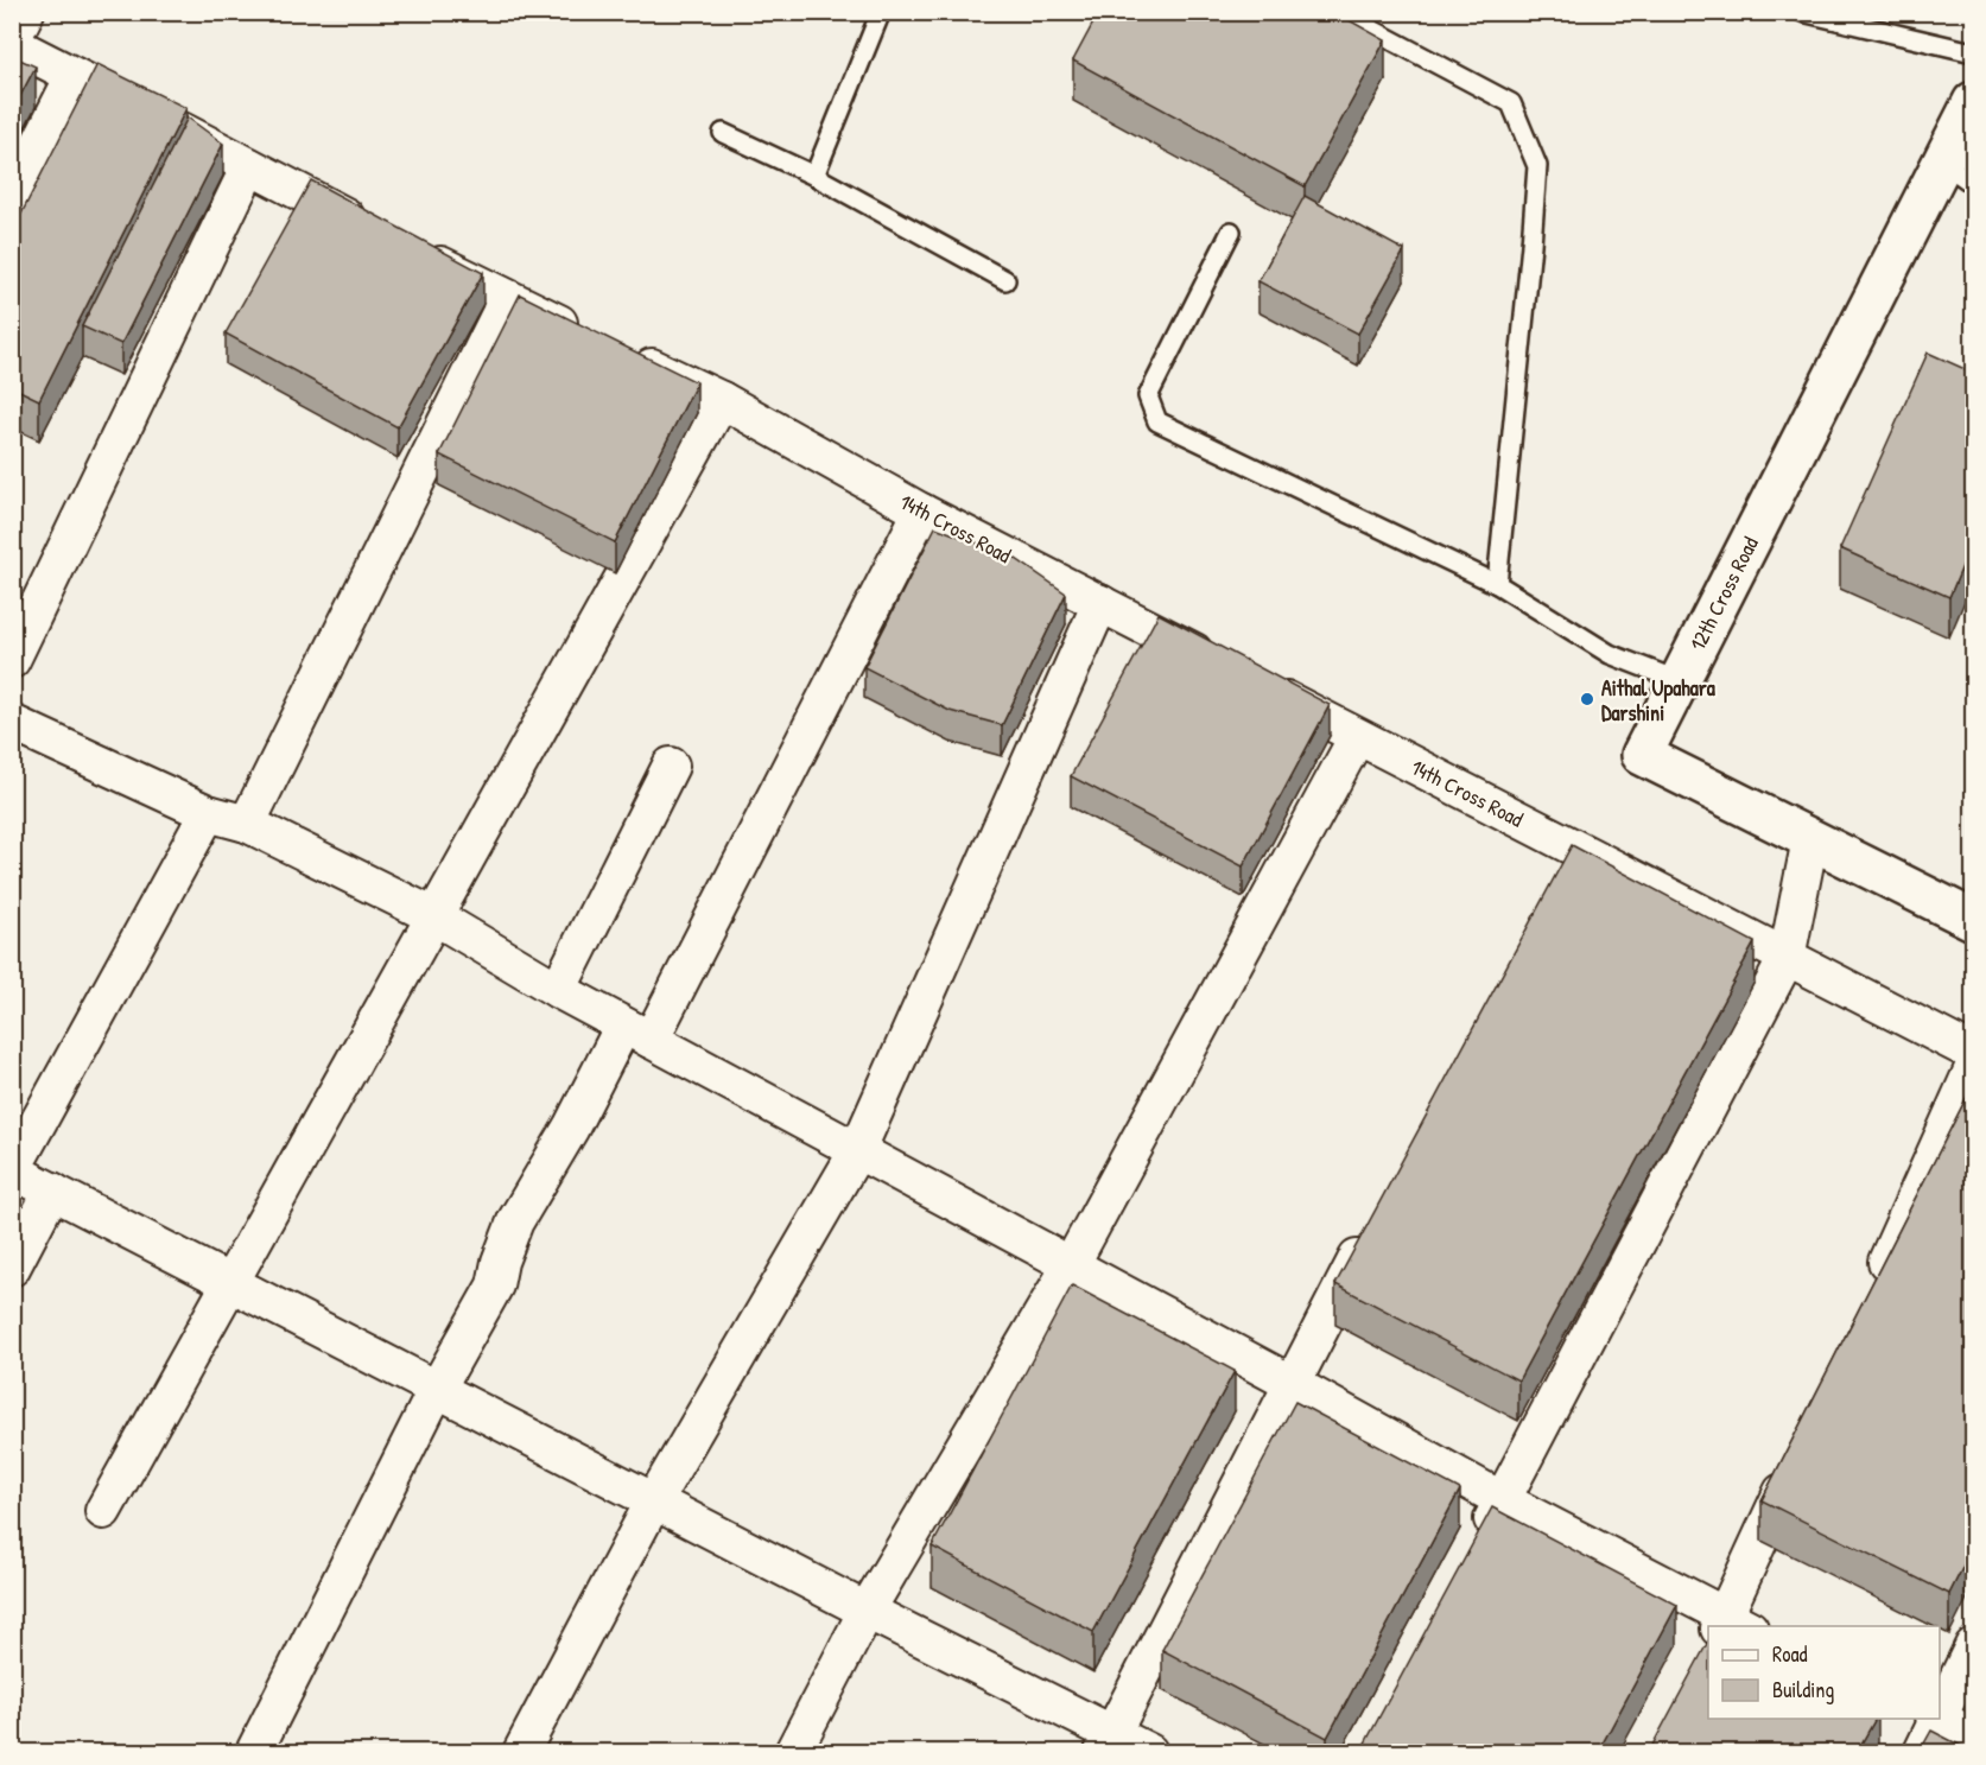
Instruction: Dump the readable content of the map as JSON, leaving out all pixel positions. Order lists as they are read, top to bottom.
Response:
{
  "streets": {
    "street": ["14th Cross Road", "12th Cross Road"]
  },
  "places": ["Aithal Upahara Darshini"],
  "legend": ["Road", "Building"]
}
